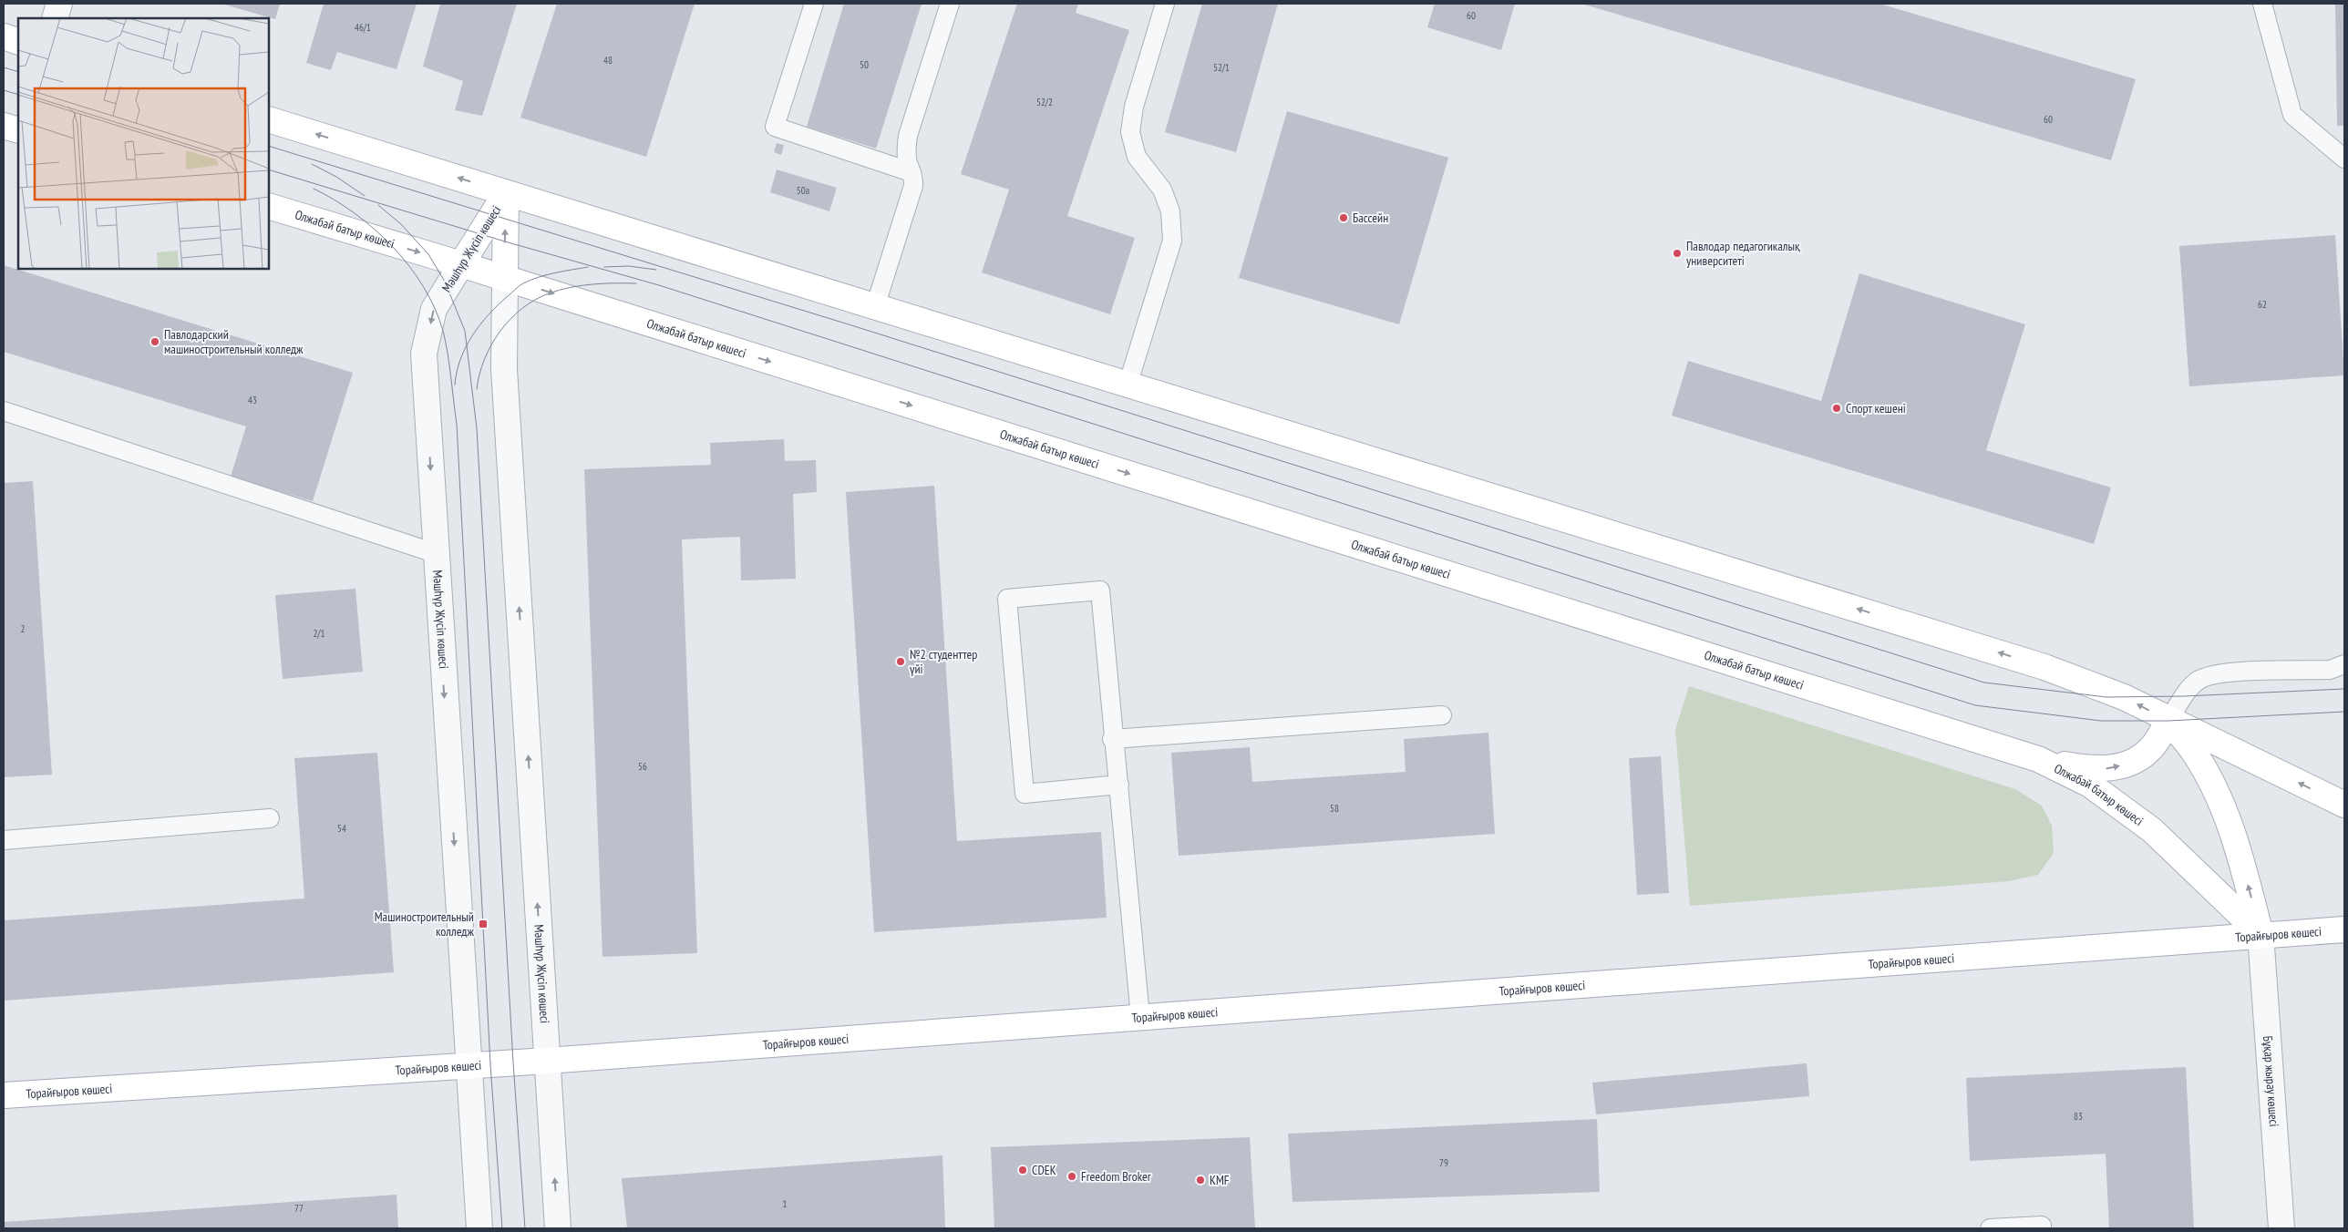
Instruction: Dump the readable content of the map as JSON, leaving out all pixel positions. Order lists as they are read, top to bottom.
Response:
{
  "streets": {
    "main road": ["Олжабай батыр көшесі", "Мәшһүр Жүсіп көшесі", "Торайғыров көшесі"],
    "street": ["Бұқар жырау көшесі"]
  },
  "crossings": [
    ["Олжабай батыр көшесі", "Мәшһүр Жүсіп көшесі"],
    ["Олжабай батыр көшесі", "Торайғыров көшесі"],
    ["Олжабай батыр көшесі", "Бұқар жырау көшесі"],
    ["Мәшһүр Жүсіп көшесі", "Торайғыров көшесі"],
    ["Торайғыров көшесі", "Бұқар жырау көшесі"]
  ],
  "places": {
    "other": [
      "Бассейн",
      "Павлодар педагогикалық университеті",
      "Павлодарский машиностроительный колледж",
      "Спорт кешені",
      "№2 студенттер үйі",
      "CDEK",
      "Freedom Broker",
      "KMF"
    ],
    "transit": ["Машиностроительный колледж"]
  },
  "house_numbers": [
    "60",
    "46/1",
    "48",
    "50",
    "52/1",
    "52/2",
    "60",
    "50а",
    "62",
    "43",
    "2",
    "2/1",
    "56",
    "58",
    "54",
    "83",
    "79",
    "1",
    "77"
  ]
}
